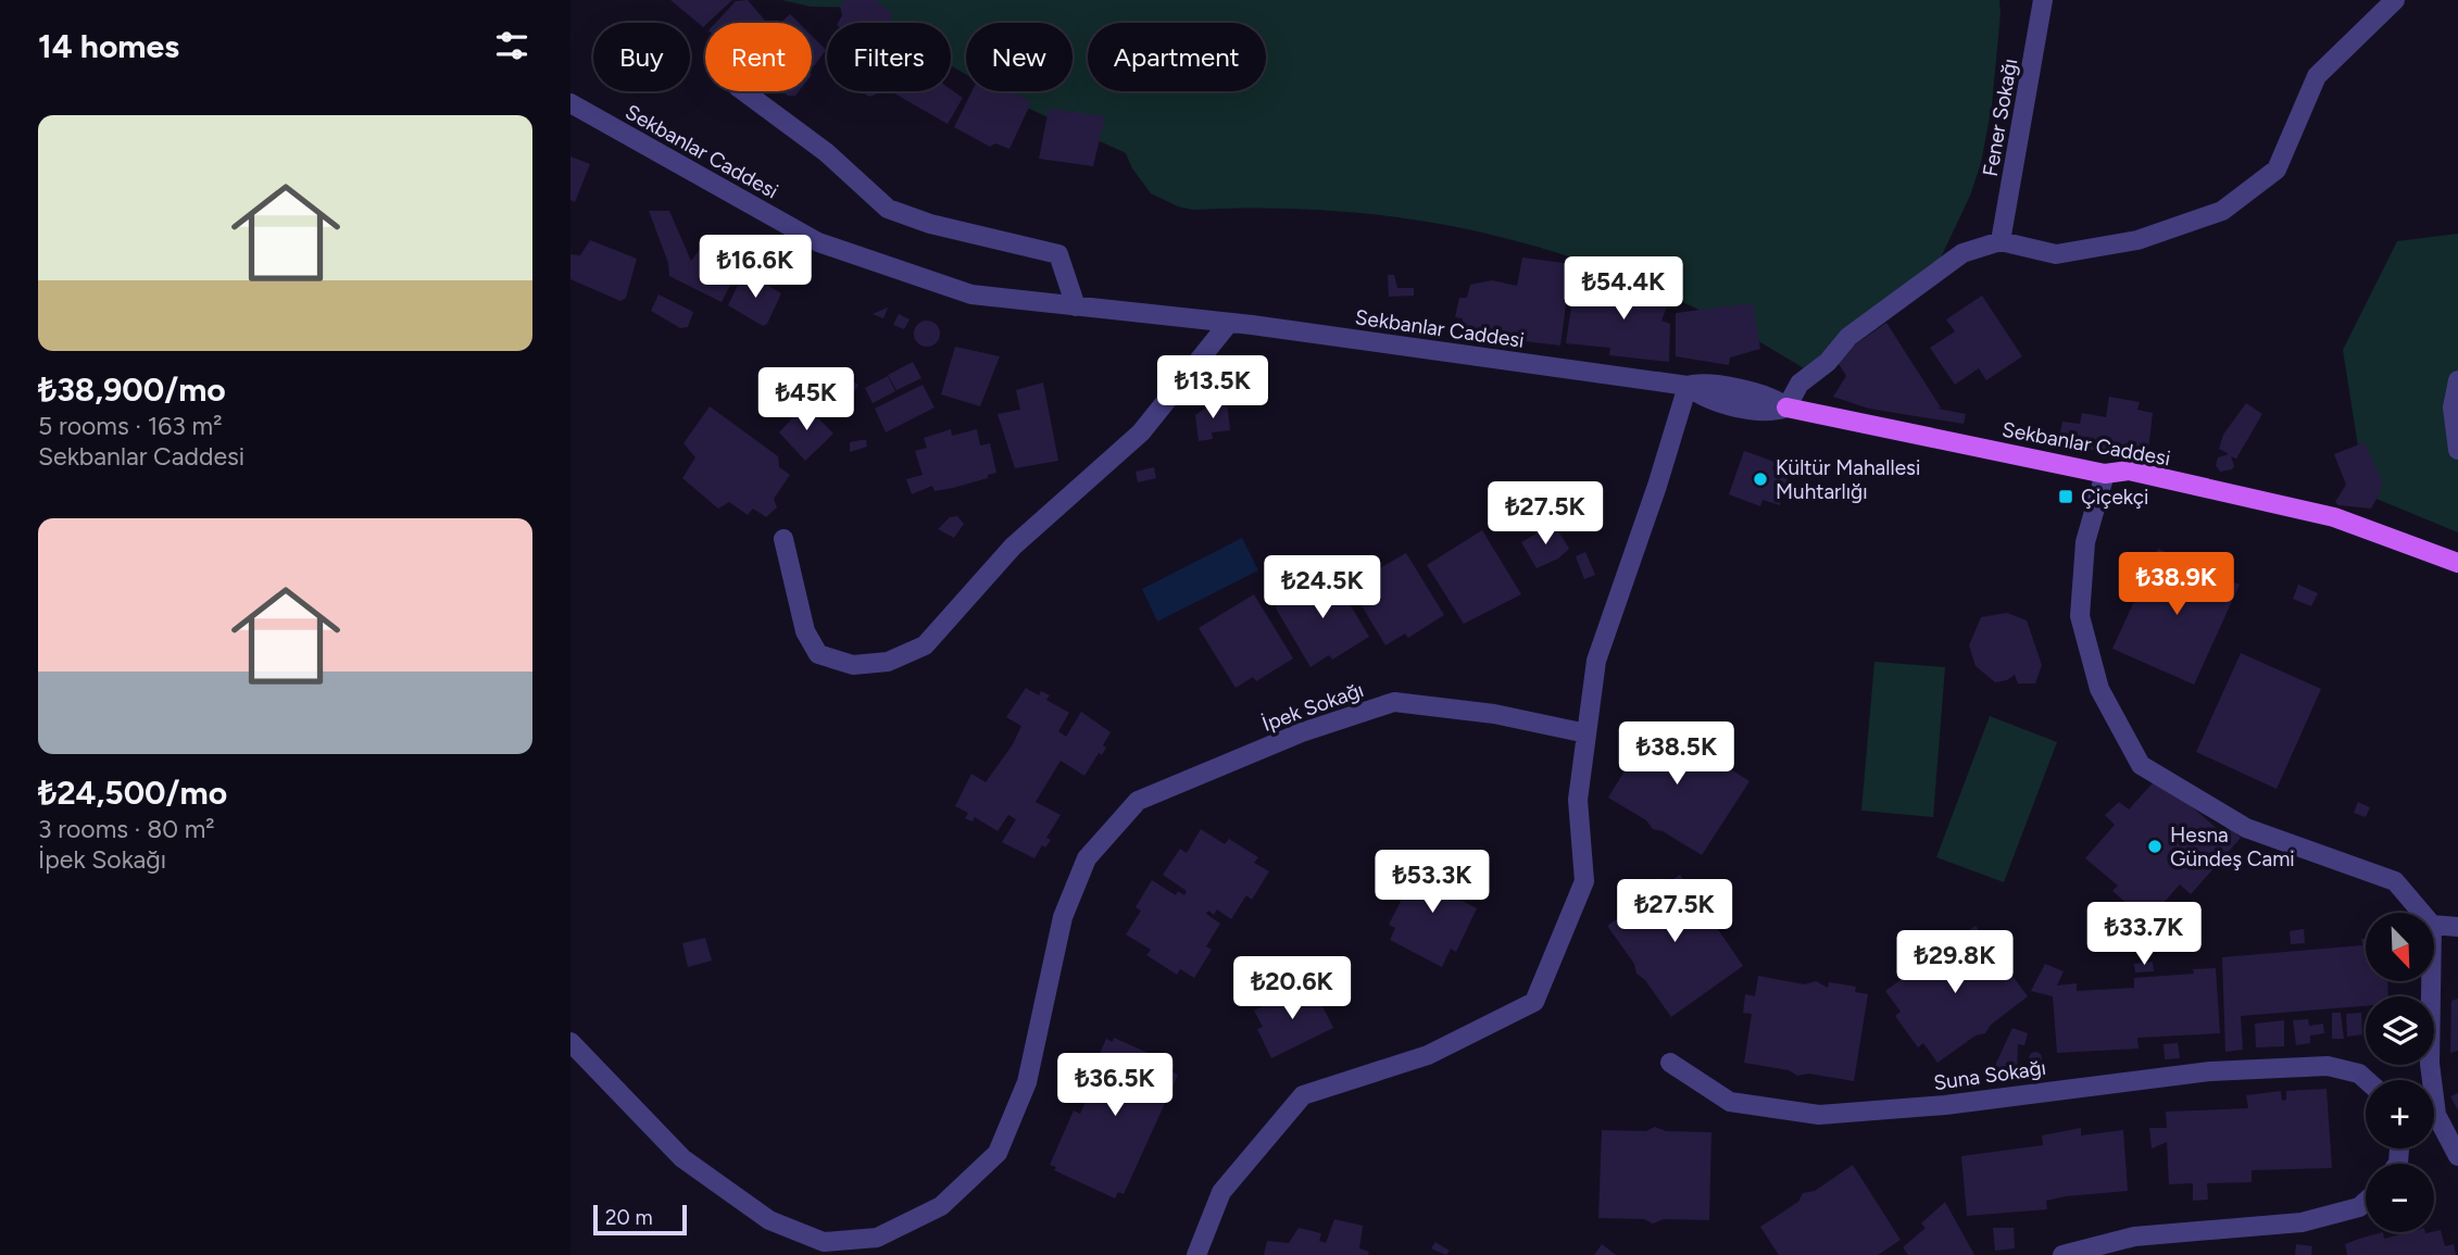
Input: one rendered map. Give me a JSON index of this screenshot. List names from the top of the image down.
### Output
{
  "streets": {
    "main road": ["Sekbanlar Caddesi"],
    "street": ["Fener Sokağı", "İpek Sokağı", "Suna Sokağı"]
  },
  "places": {
    "other": ["Kültür Mahallesi Muhtarlığı", "Hesna Gündeş Cami"],
    "transit": ["Çiçekçi"]
  },
  "scale_bar": "20 m",
  "north": "bottom right",
  "page": {
    "heading": "14 homes",
    "chip": [
      "Buy",
      "Rent",
      "Filters",
      "New",
      "Apartment"
    ],
    "list": [
      {
        "name": "₺38,900/mo",
        "note": "5 rooms · 163 m² · Sekbanlar Caddesi"
      },
      {
        "name": "₺24,500/mo",
        "note": "3 rooms · 80 m² · İpek Sokağı"
      }
    ],
    "price": [
      "₺16.6K",
      "₺54.4K",
      "₺13.5K",
      "₺45K",
      "₺27.5K",
      "₺38.9K",
      "₺24.5K",
      "₺38.5K",
      "₺53.3K",
      "₺27.5K",
      "₺33.7K",
      "₺29.8K",
      "₺20.6K",
      "₺36.5K"
    ],
    "map_buttons": ["+", "−"],
    "scale": "20 m"
  }
}
